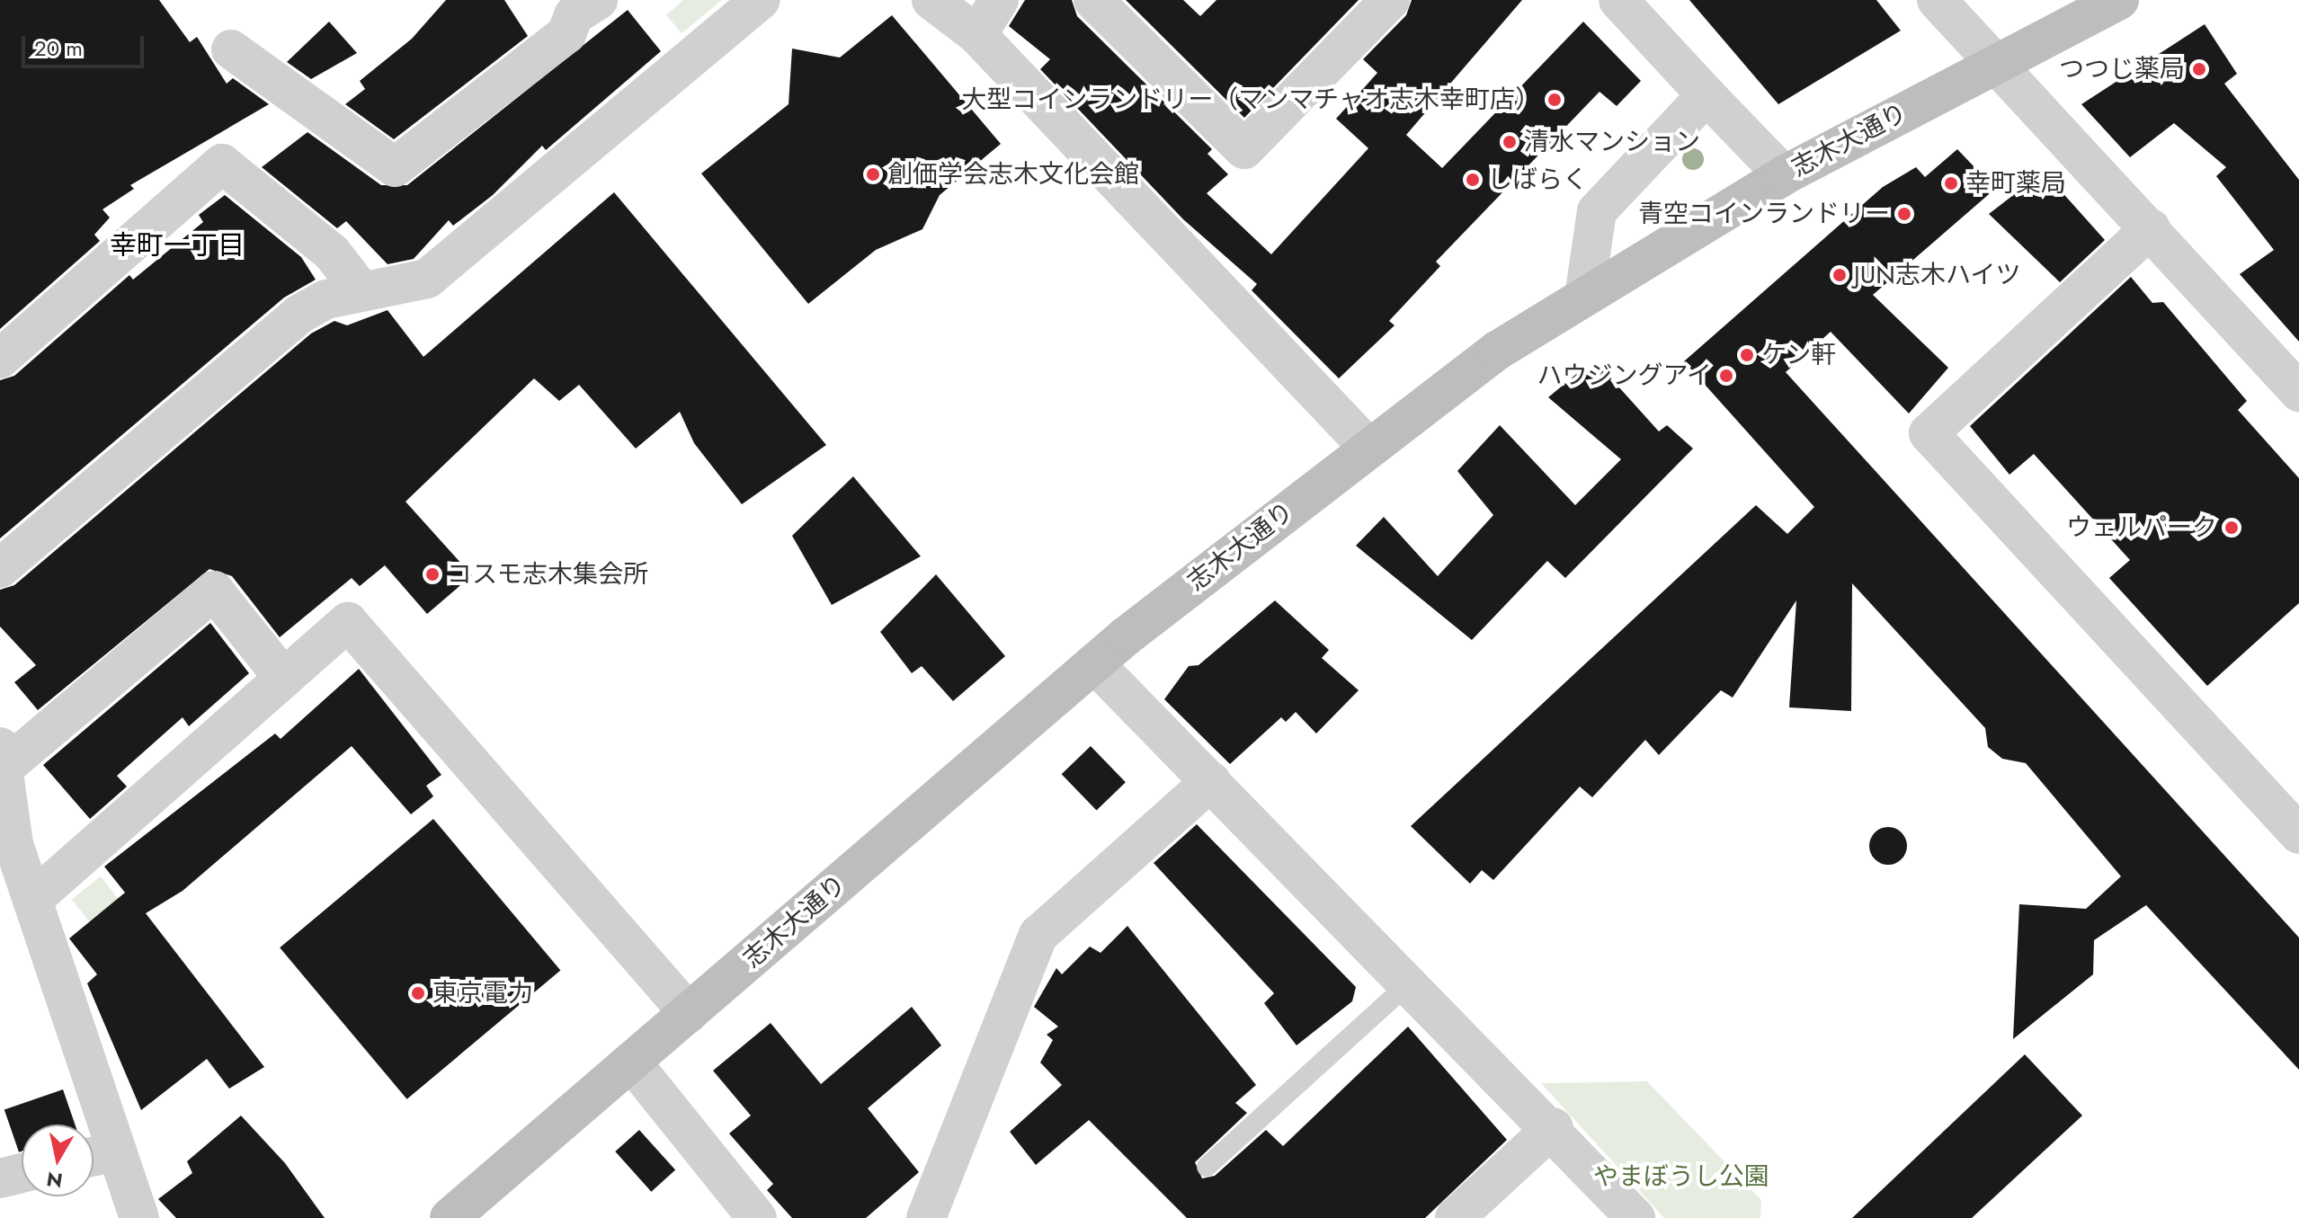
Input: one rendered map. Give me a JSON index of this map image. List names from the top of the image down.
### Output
{
  "streets": {
    "main road": ["志木大通り"]
  },
  "districts": ["幸町一丁目"],
  "parks": ["やまぼうし公園"],
  "places": [
    "つつじ薬局",
    "大型コインランドリー（マンマチャオ志木幸町店）",
    "清水マンション",
    "創価学会志木文化会館",
    "しばらく",
    "幸町薬局",
    "青空コインランドリー",
    "JUN志木ハイツ",
    "ケン軒",
    "ハウジングアイ",
    "ウェルパーク",
    "コスモ志木集会所",
    "東京電力"
  ],
  "scale_bar": "20 m",
  "north": "bottom"
}
